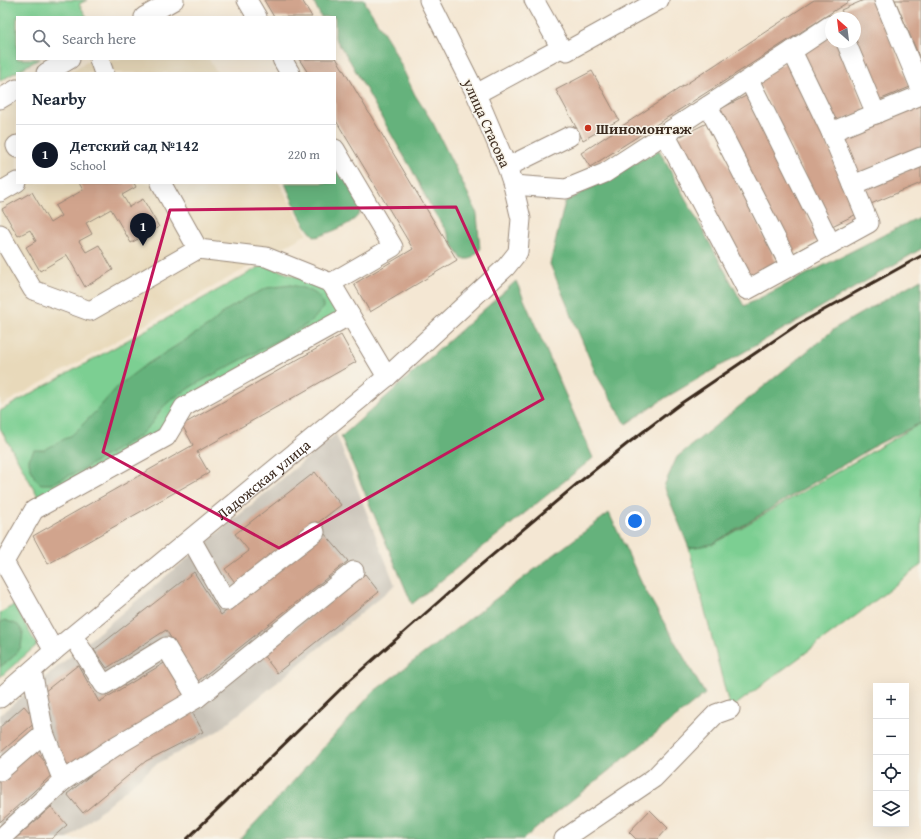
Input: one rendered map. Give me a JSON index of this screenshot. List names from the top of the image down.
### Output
{
  "streets": {
    "street": ["улица Стасова", "Ладожская улица"]
  },
  "crossings": [
    ["улица Стасова", "Ладожская улица"]
  ],
  "places": ["Шиномонтаж"],
  "north": "top left",
  "page": {
    "search": "Search here",
    "heading": "Nearby",
    "list": [
      {
        "mark": "1",
        "name": "Детский сад №142",
        "note": "School",
        "value": "220 m"
      }
    ],
    "pins": "1",
    "map_buttons": ["+", "−"]
  }
}
